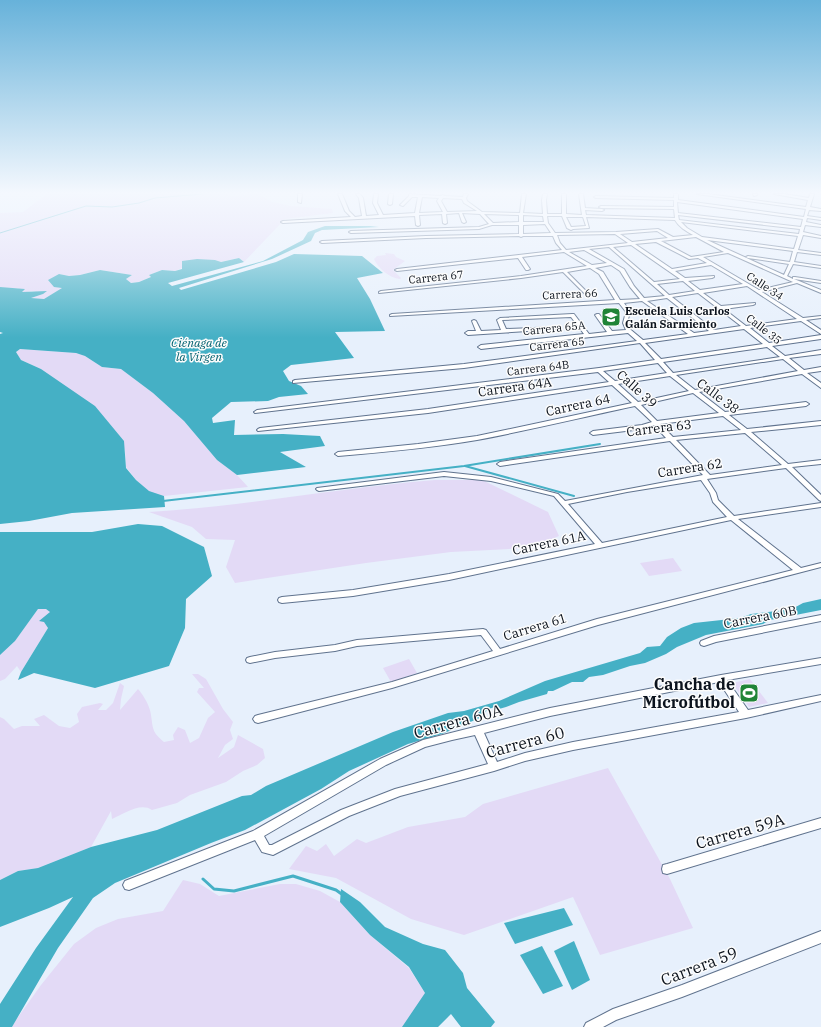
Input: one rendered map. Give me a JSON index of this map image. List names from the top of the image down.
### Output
{
  "streets": {
    "street": [
      "Carrera 67",
      "Calle 34",
      "Carrera 66",
      "Carrera 65A",
      "Calle 35",
      "Carrera 65",
      "Carrera 64B",
      "Carrera 64A",
      "Calle 39",
      "Calle 38",
      "Carrera 64",
      "Carrera 63",
      "Carrera 62",
      "Carrera 61A",
      "Carrera 60B",
      "Carrera 61",
      "Carrera 60A",
      "Carrera 60",
      "Carrera 59A",
      "Carrera 59"
    ]
  },
  "crossings": [
    ["Calle 34", "Carrera 66"],
    ["Calle 34", "Carrera 65"],
    ["Carrera 66", "Calle 35"],
    ["Carrera 65A", "Calle 38"],
    ["Calle 35", "Carrera 65"],
    ["Calle 35", "Carrera 64B"],
    ["Calle 35", "Carrera 64A"],
    ["Calle 35", "Carrera 64"],
    ["Carrera 65", "Calle 38"],
    ["Carrera 64B", "Calle 39"],
    ["Carrera 64B", "Calle 38"],
    ["Carrera 64A", "Calle 39"],
    ["Carrera 64A", "Calle 38"],
    ["Calle 39", "Carrera 64"],
    ["Calle 39", "Carrera 63"],
    ["Calle 39", "Carrera 62"],
    ["Calle 39", "Carrera 61A"],
    ["Calle 39", "Carrera 61"],
    ["Calle 38", "Carrera 64"],
    ["Calle 38", "Carrera 63"],
    ["Calle 38", "Carrera 62"],
    ["Carrera 60A", "Carrera 60"]
  ],
  "water": ["Ciénaga de la Virgen"],
  "places": {
    "school or university": ["Escuela Luis Carlos Galán Sarmiento"],
    "sports": ["Cancha de Microfútbol"]
  }
}
